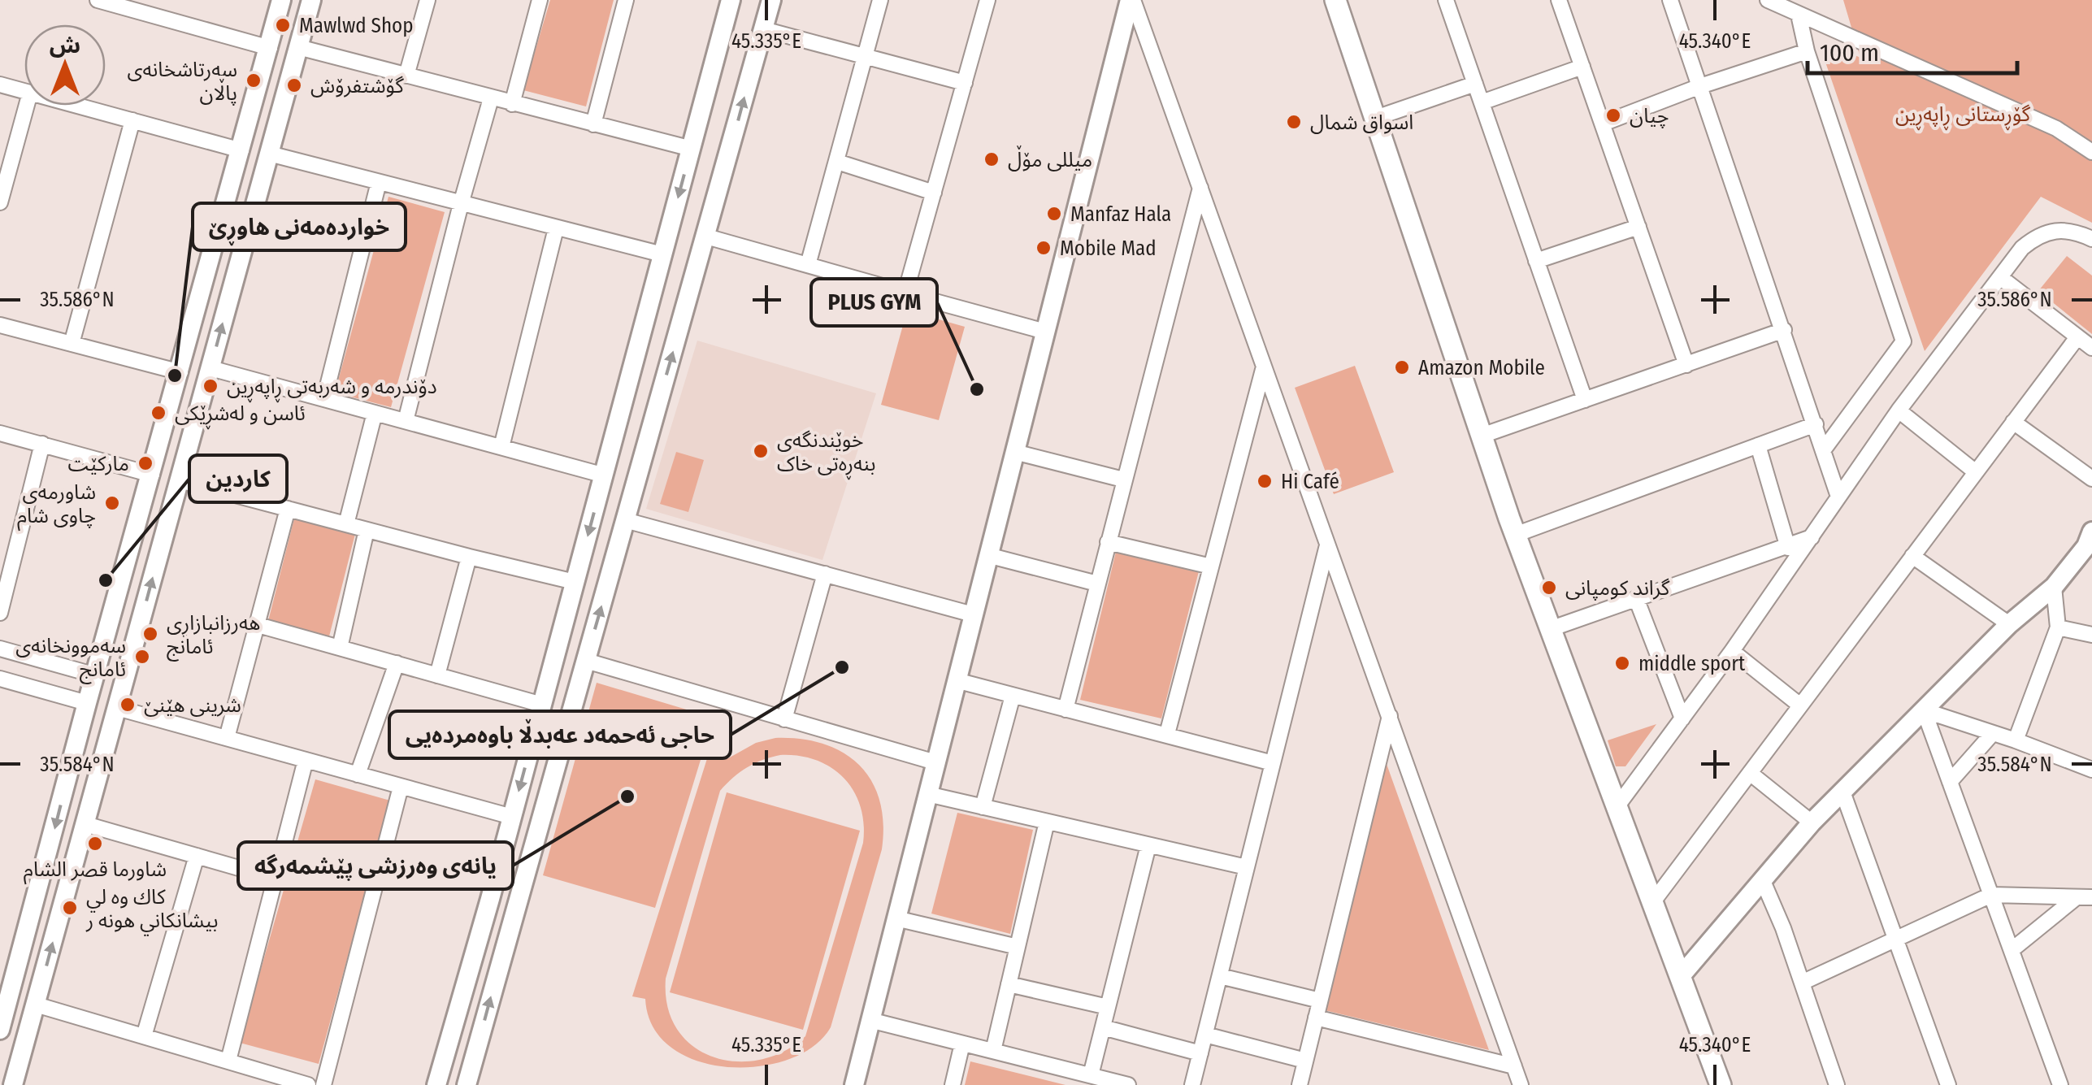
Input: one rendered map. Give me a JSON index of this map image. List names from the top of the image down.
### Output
{
  "parks": ["گۆڕستانی ڕاپەڕین"],
  "places": [
    "Mawlwd Shop",
    "سەرتاشخانەی پاڵان",
    "گۆشتفرۆش",
    "چيان",
    "اسواق شمال",
    "میللی مۆڵ",
    "Manfaz Hala",
    "Mobile Mad",
    "Amazon Mobile",
    "خواردەمەنی هاوڕێ",
    "دۆندرمە و شەربەتی ڕاپەڕین",
    "PLUS GYM",
    "ئاسن و لەشڕێکی",
    "خوێندنگەی بنەڕەتی خاک",
    "مارکێت",
    "Hi Café",
    "شاورمەی چاوی شام",
    "كاردين",
    "گراند كومپانى",
    "هەرزانبازاڕی ئامانج",
    "سەموونخانەی ئامانج",
    "middle sport",
    "حاجی ئەحمەد عەبدڵا باوەمردەیی",
    "شرینی هێنێ",
    "یانەی وەرزشی پێشمەرگە",
    "شاورما قصر الشام",
    "كاك وه لي بيشانكاني هونه ر"
  ],
  "scale_bar": "100 m",
  "north": "top",
  "coordinates": [
    "45.335°E",
    "45.340°E",
    "35.586°N",
    "35.584°N"
  ]
}
